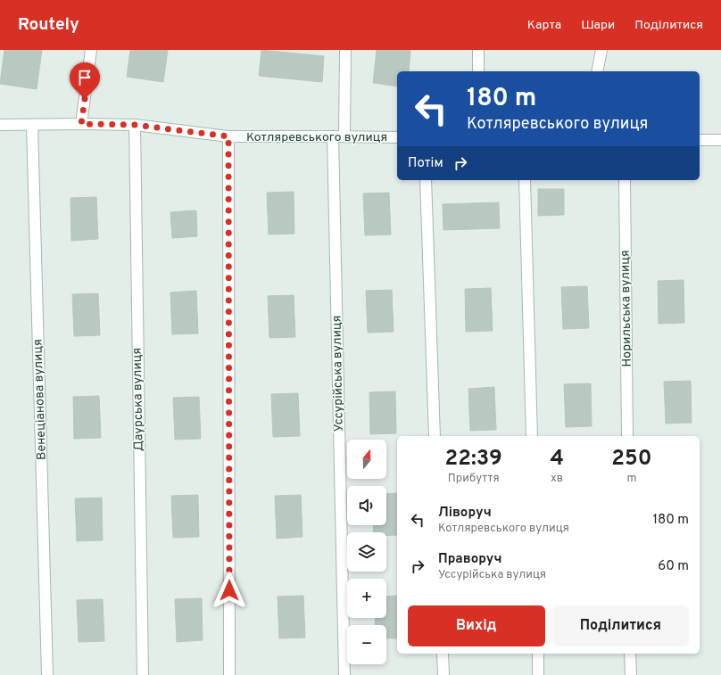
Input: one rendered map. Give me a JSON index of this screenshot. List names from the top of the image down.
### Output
{
  "streets": {
    "street": [
      "Котляревського вулиця",
      "Норильська вулиця",
      "Уссурійська вулиця",
      "Венеціанова вулиця",
      "Даурська вулиця"
    ]
  },
  "crossings": [
    ["Котляревського вулиця", "Уссурійська вулиця"],
    ["Котляревського вулиця", "Венеціанова вулиця"],
    ["Котляревського вулиця", "Даурська вулиця"]
  ],
  "north": "top",
  "page": {
    "header": "Routely",
    "nav": ["Карта", "Шари", "Поділитися"],
    "turn": ["180 m", "Котляревського вулиця"],
    "then": "Потім",
    "eta": [
      "22:39",
      "Прибуття",
      "4",
      "хв",
      "250",
      "m"
    ],
    "map_buttons": ["+", "−"],
    "list": [
      {
        "name": "Ліворуч",
        "note": "Котляревського вулиця",
        "value": "180 m"
      },
      {
        "name": "Праворуч",
        "note": "Уссурійська вулиця",
        "value": "60 m"
      }
    ],
    "buttons": ["Вихід", "Поділитися"]
  }
}
